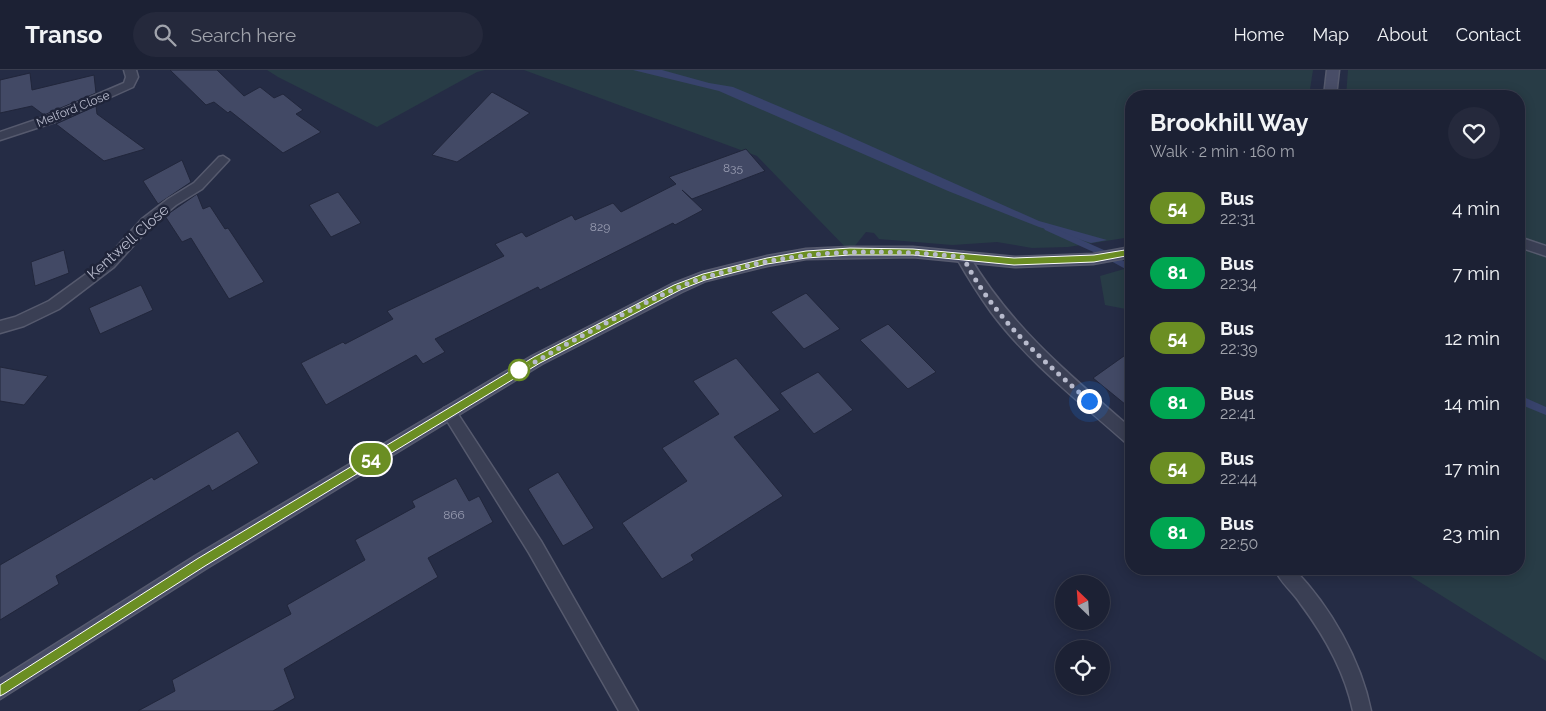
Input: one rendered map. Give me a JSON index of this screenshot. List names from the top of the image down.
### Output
{
  "streets": {
    "street": ["Melford Close", "Kentwell Close"]
  },
  "lines": ["bus line 54"],
  "house_numbers": ["835", "829", "866"],
  "north": "top left",
  "page": {
    "header": "Transo",
    "search": "Search here",
    "nav": [
      "Home",
      "Map",
      "About",
      "Contact"
    ],
    "on_map": "54",
    "heading": ["Brookhill Way", "Walk · 2 min · 160 m"],
    "list": [
      {
        "mark": "54",
        "name": "Bus",
        "note": "22:31",
        "value": "4 min"
      },
      {
        "mark": "81",
        "name": "Bus",
        "note": "22:34",
        "value": "7 min"
      },
      {
        "mark": "54",
        "name": "Bus",
        "note": "22:39",
        "value": "12 min"
      },
      {
        "mark": "81",
        "name": "Bus",
        "note": "22:41",
        "value": "14 min"
      },
      {
        "mark": "54",
        "name": "Bus",
        "note": "22:44",
        "value": "17 min"
      },
      {
        "mark": "81",
        "name": "Bus",
        "note": "22:50",
        "value": "23 min"
      }
    ]
  }
}
